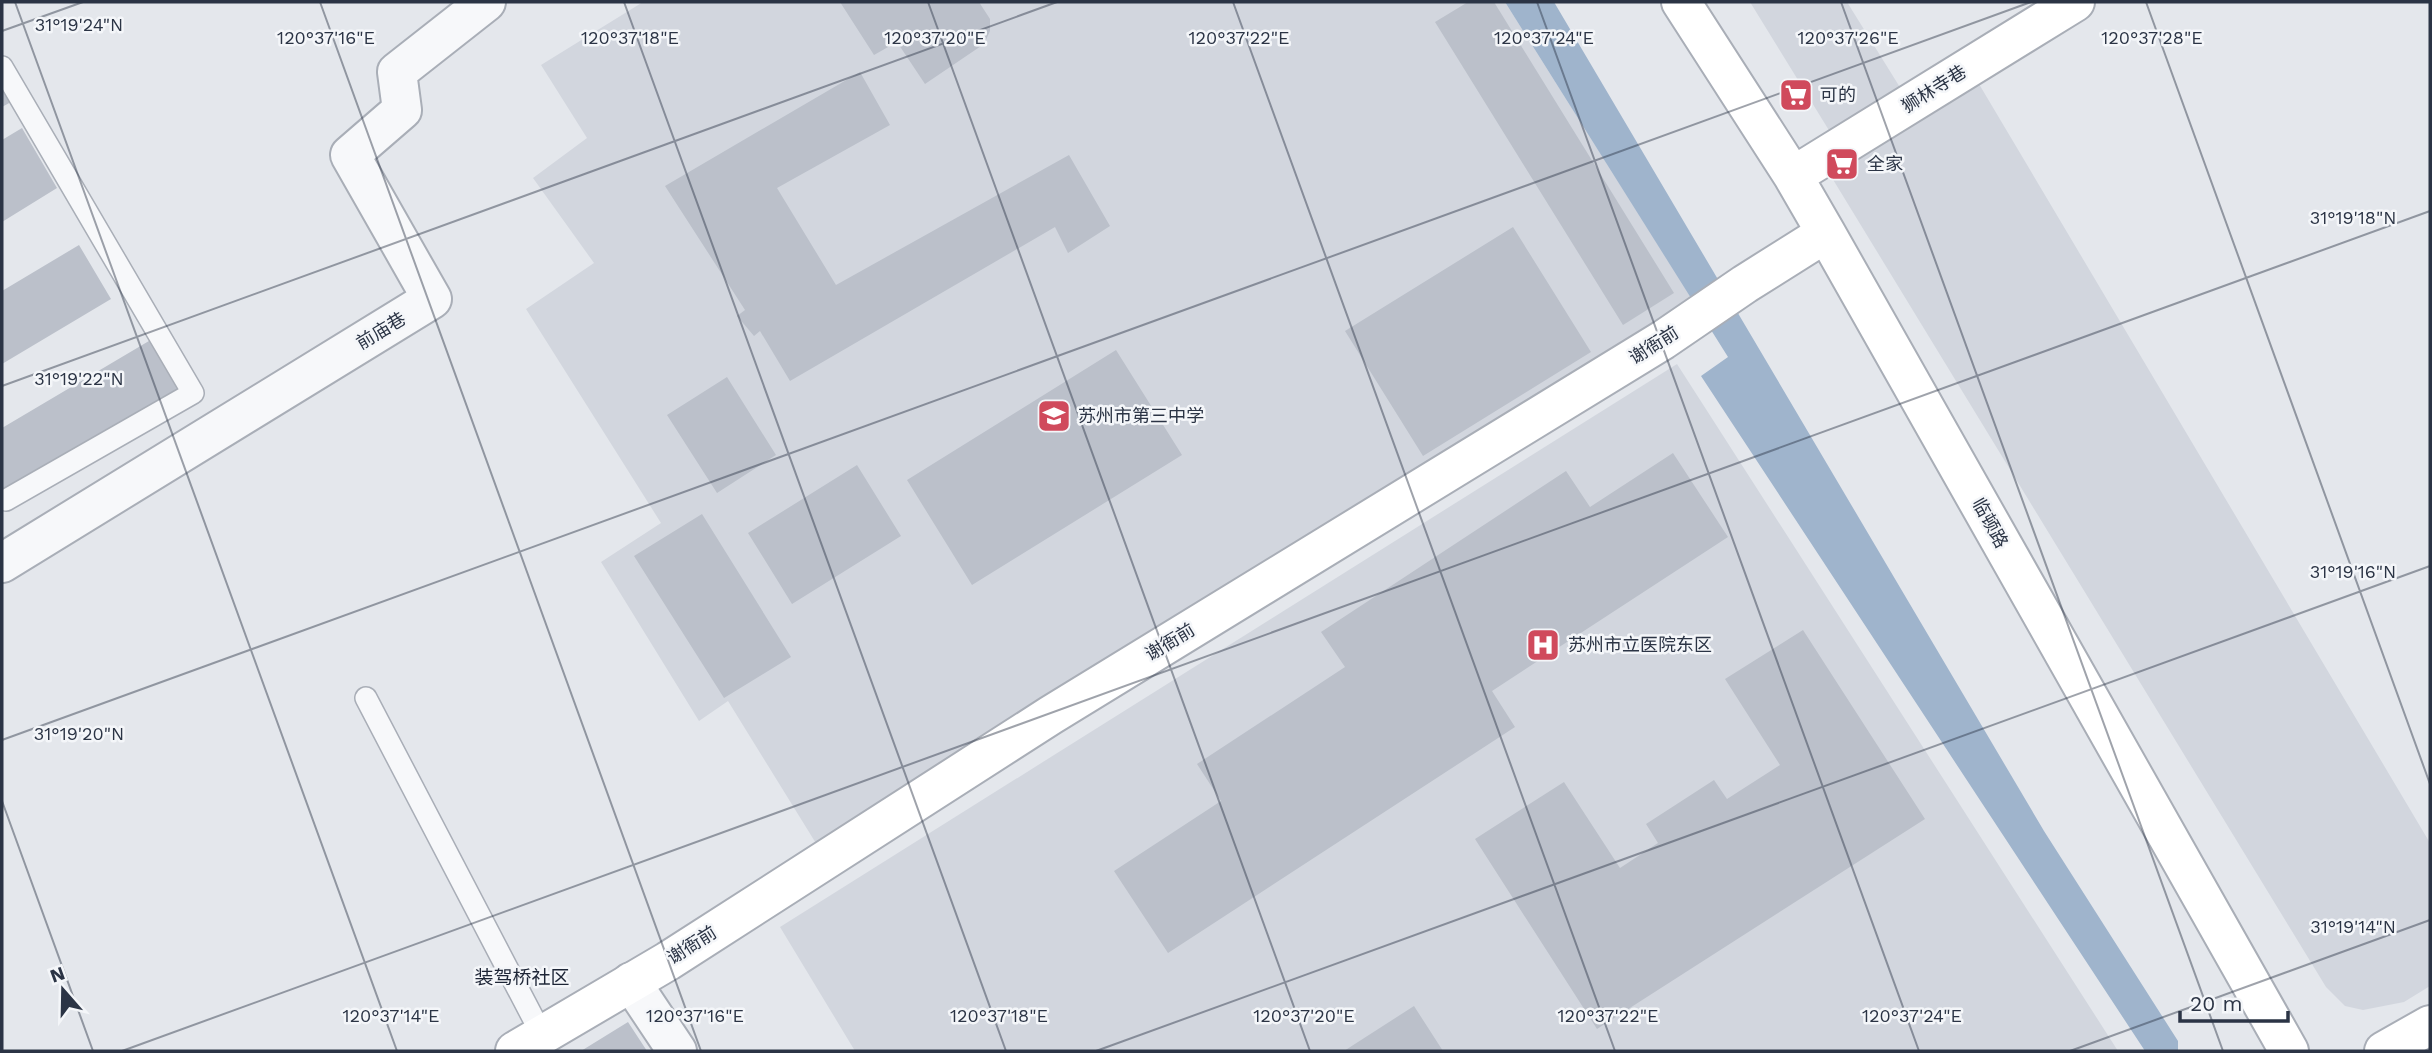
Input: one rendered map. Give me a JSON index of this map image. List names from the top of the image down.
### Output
{
  "streets": {
    "street": [
      "狮林寺巷",
      "前庙巷",
      "谢衙前",
      "临顿路"
    ]
  },
  "crossings": [
    ["狮林寺巷", "临顿路"],
    ["谢衙前", "临顿路"]
  ],
  "districts": ["装驾桥社区"],
  "places": {
    "supermarket": ["可的", "全家"],
    "school or university": ["苏州市第三中学"],
    "hospital": ["苏州市立医院东区"]
  },
  "scale_bar": "20 m",
  "north": "top",
  "coordinates": [
    "31°19'24\"N",
    "120°37'16\"E",
    "120°37'18\"E",
    "120°37'20\"E",
    "120°37'22\"E",
    "120°37'24\"E",
    "120°37'26\"E",
    "120°37'28\"E",
    "31°19'18\"N",
    "31°19'22\"N",
    "31°19'16\"N",
    "31°19'20\"N",
    "31°19'14\"N",
    "120°37'14\"E"
  ]
}
